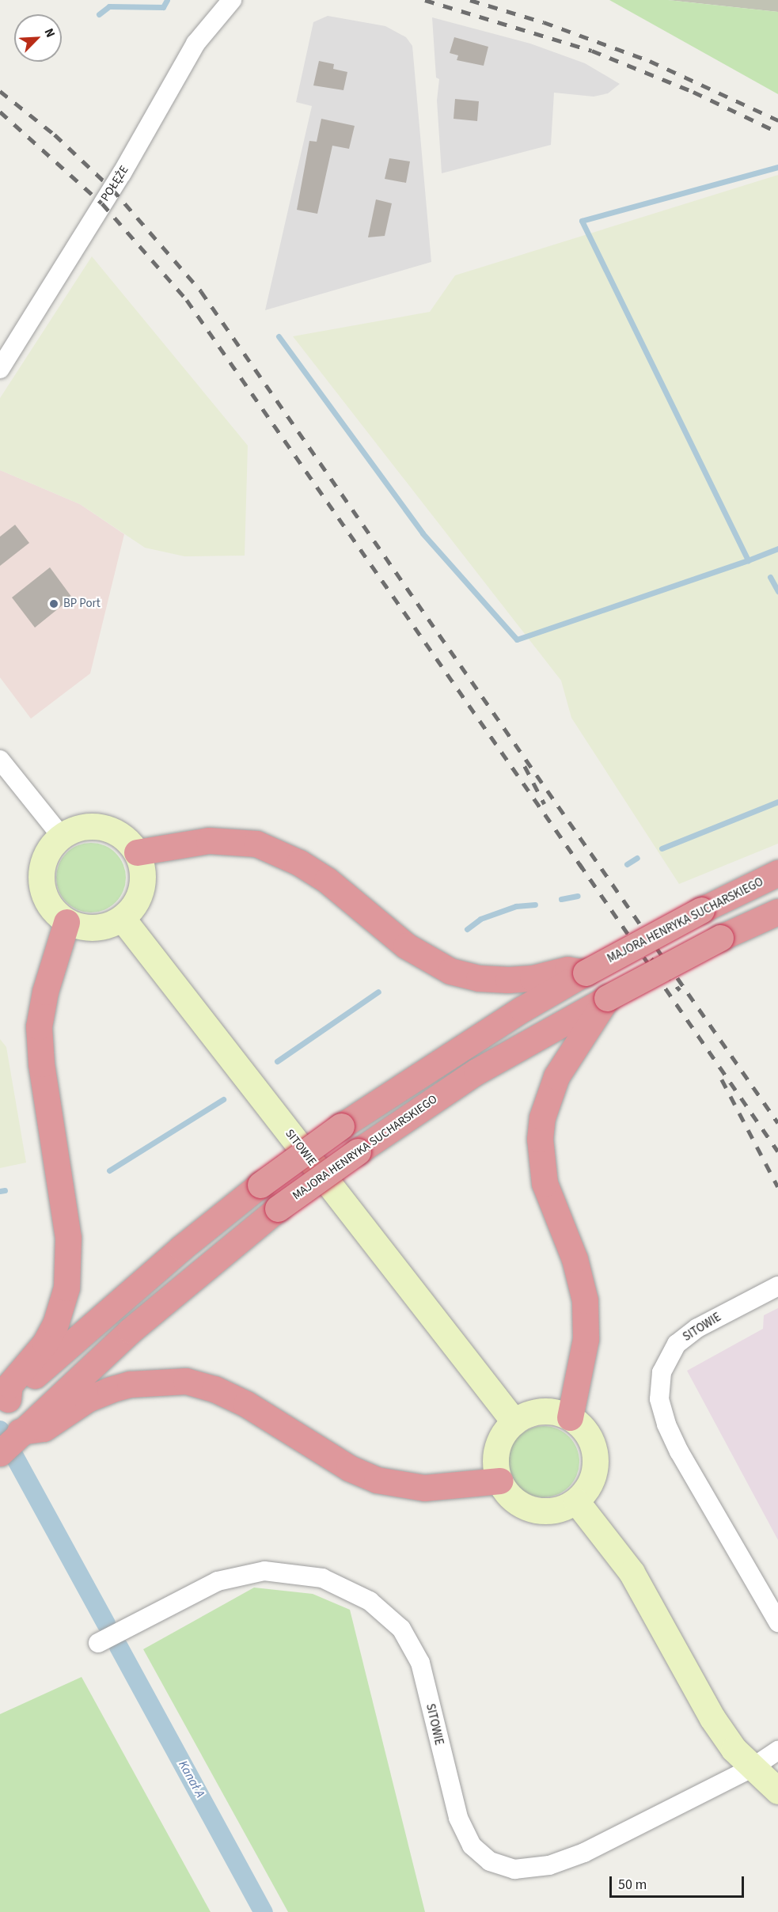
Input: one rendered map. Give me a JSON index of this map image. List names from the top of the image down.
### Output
{
  "streets": {
    "highway": ["MAJORA HENRYKA SUCHARSKIEGO"],
    "street": ["POŁĘŻE", "SITOWIE"]
  },
  "water": ["Kanał A"],
  "places": ["BP Port"],
  "scale_bar": "50 m",
  "north": "top right"
}
